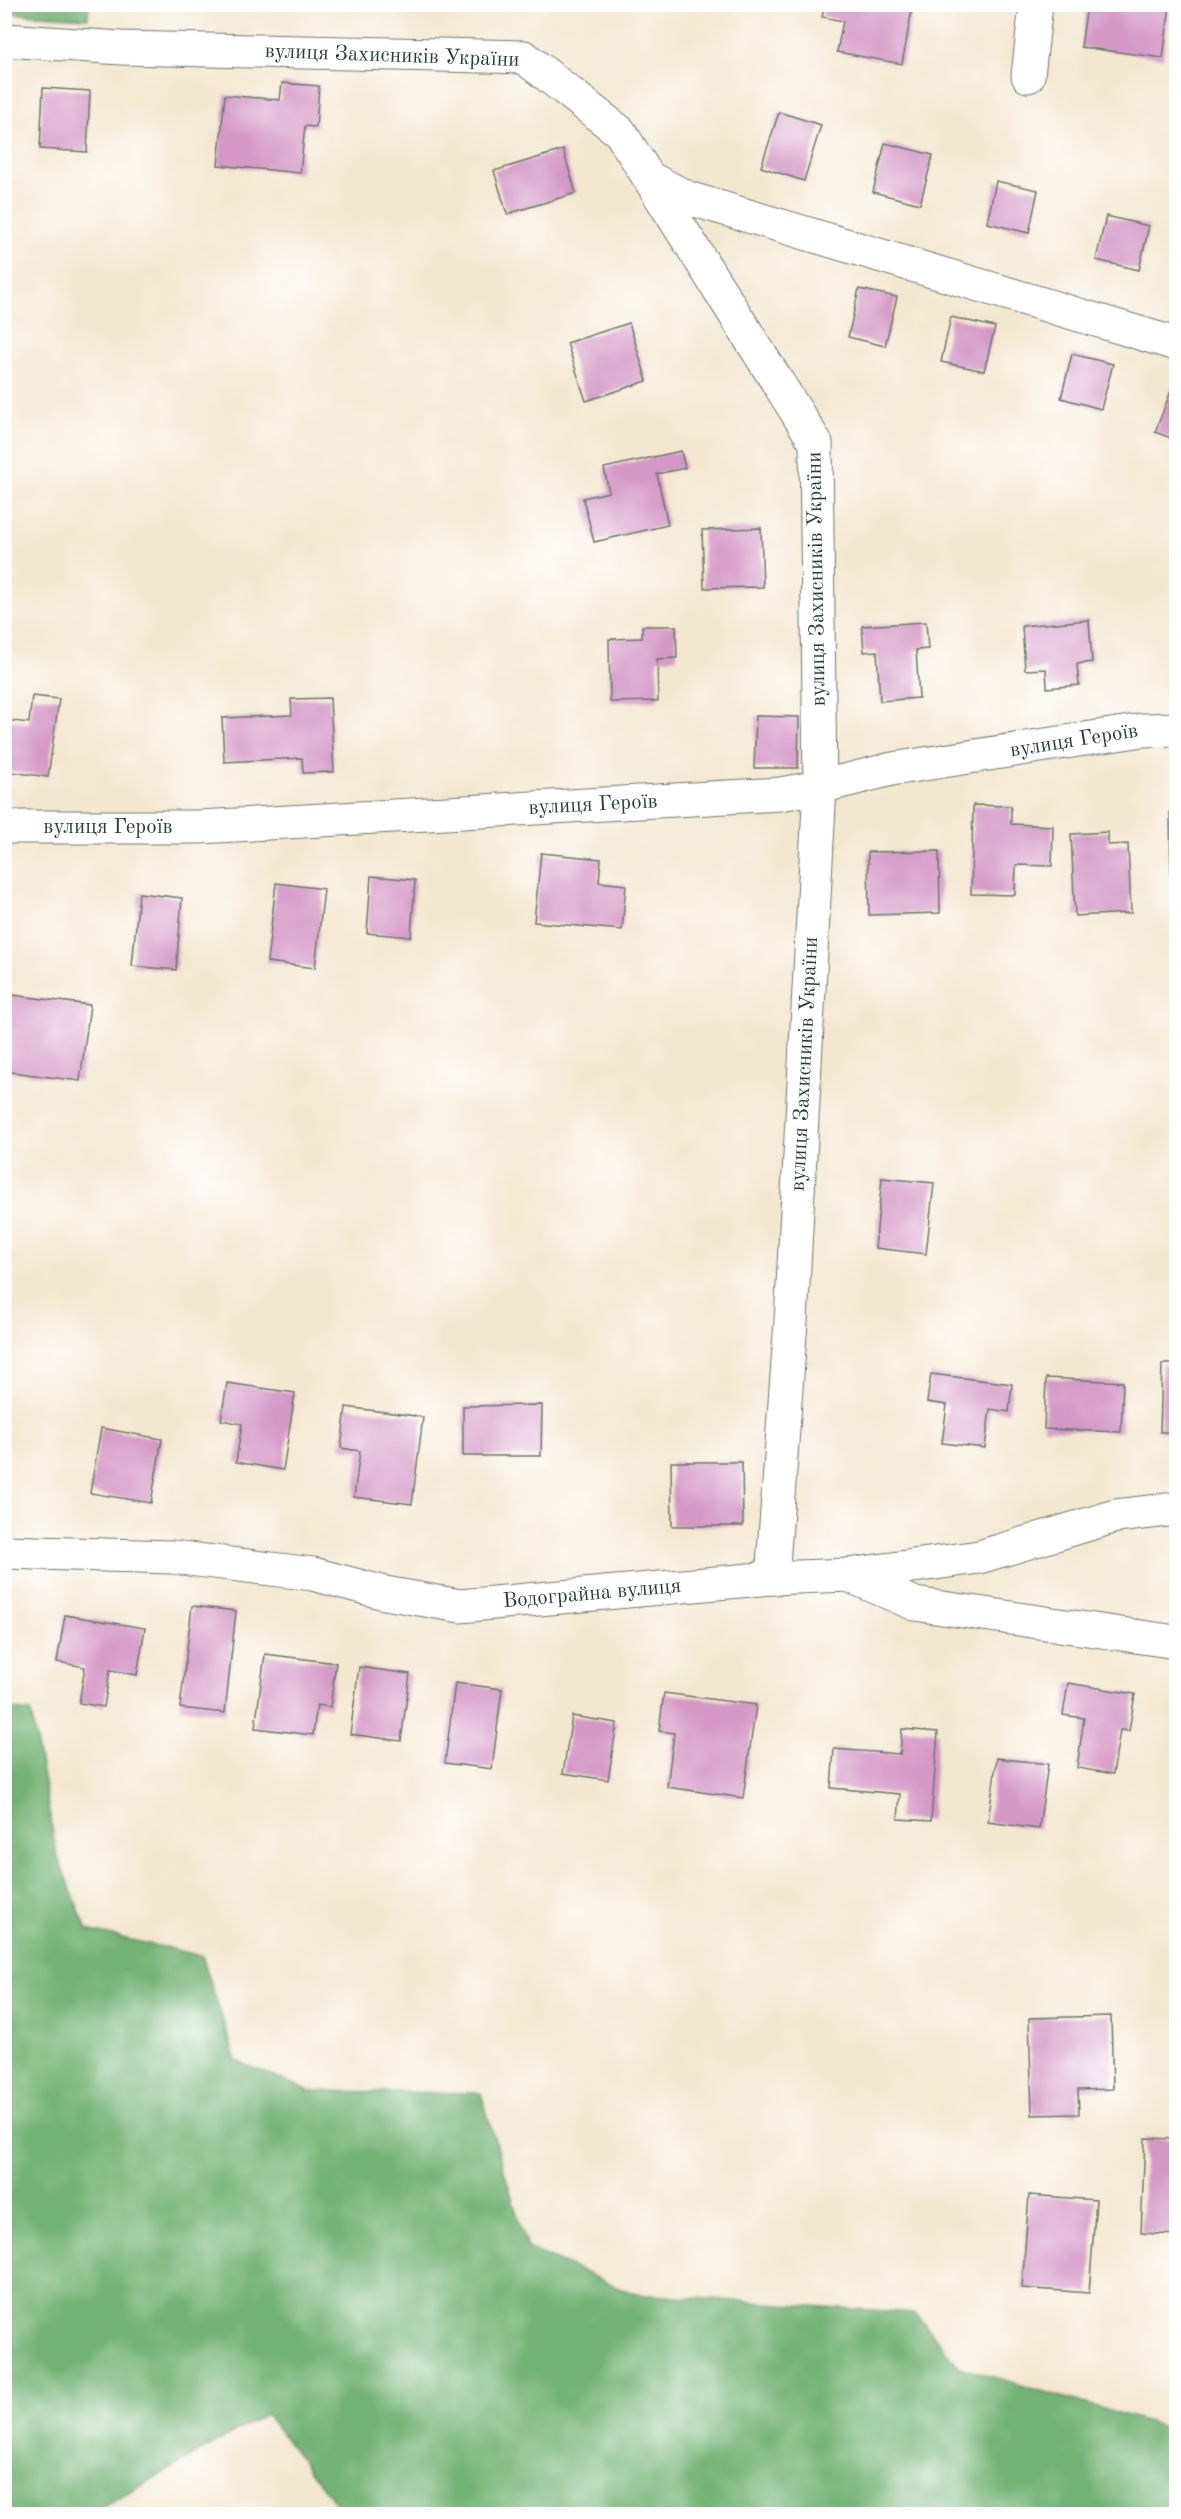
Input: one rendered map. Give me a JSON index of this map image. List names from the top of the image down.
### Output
{
  "streets": {
    "street": ["вулиця Захисників України", "вулиця Героїв", "Водограйна вулиця"]
  },
  "crossings": [
    ["вулиця Захисників України", "вулиця Героїв"],
    ["вулиця Захисників України", "Водограйна вулиця"]
  ]
}
